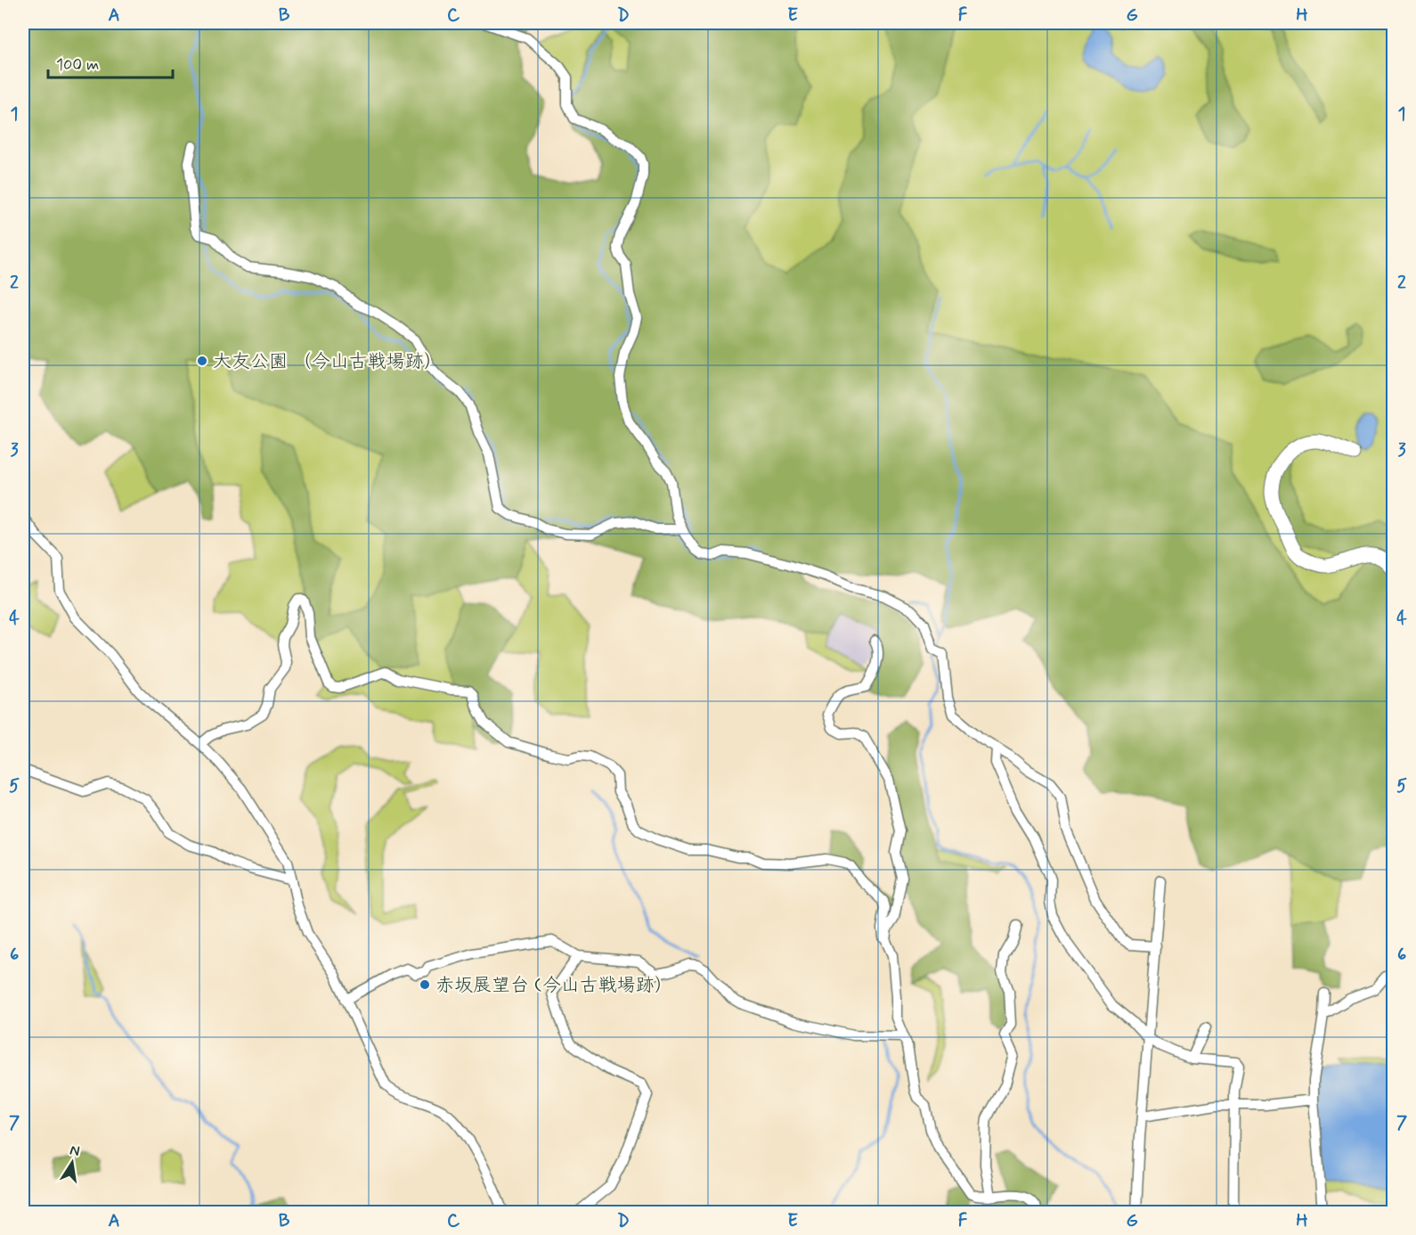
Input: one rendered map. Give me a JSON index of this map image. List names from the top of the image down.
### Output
{
  "places": ["大友公園 （今山古戦場跡）", "赤坂展望台 (今山古戦場跡）"],
  "scale_bar": "100 m",
  "north": "top",
  "grid": {
    "columns": [
      "A",
      "B",
      "C",
      "D",
      "E",
      "F",
      "G",
      "H"
    ],
    "rows": [
      "1",
      "2",
      "3",
      "4",
      "5",
      "6",
      "7"
    ]
  }
}
